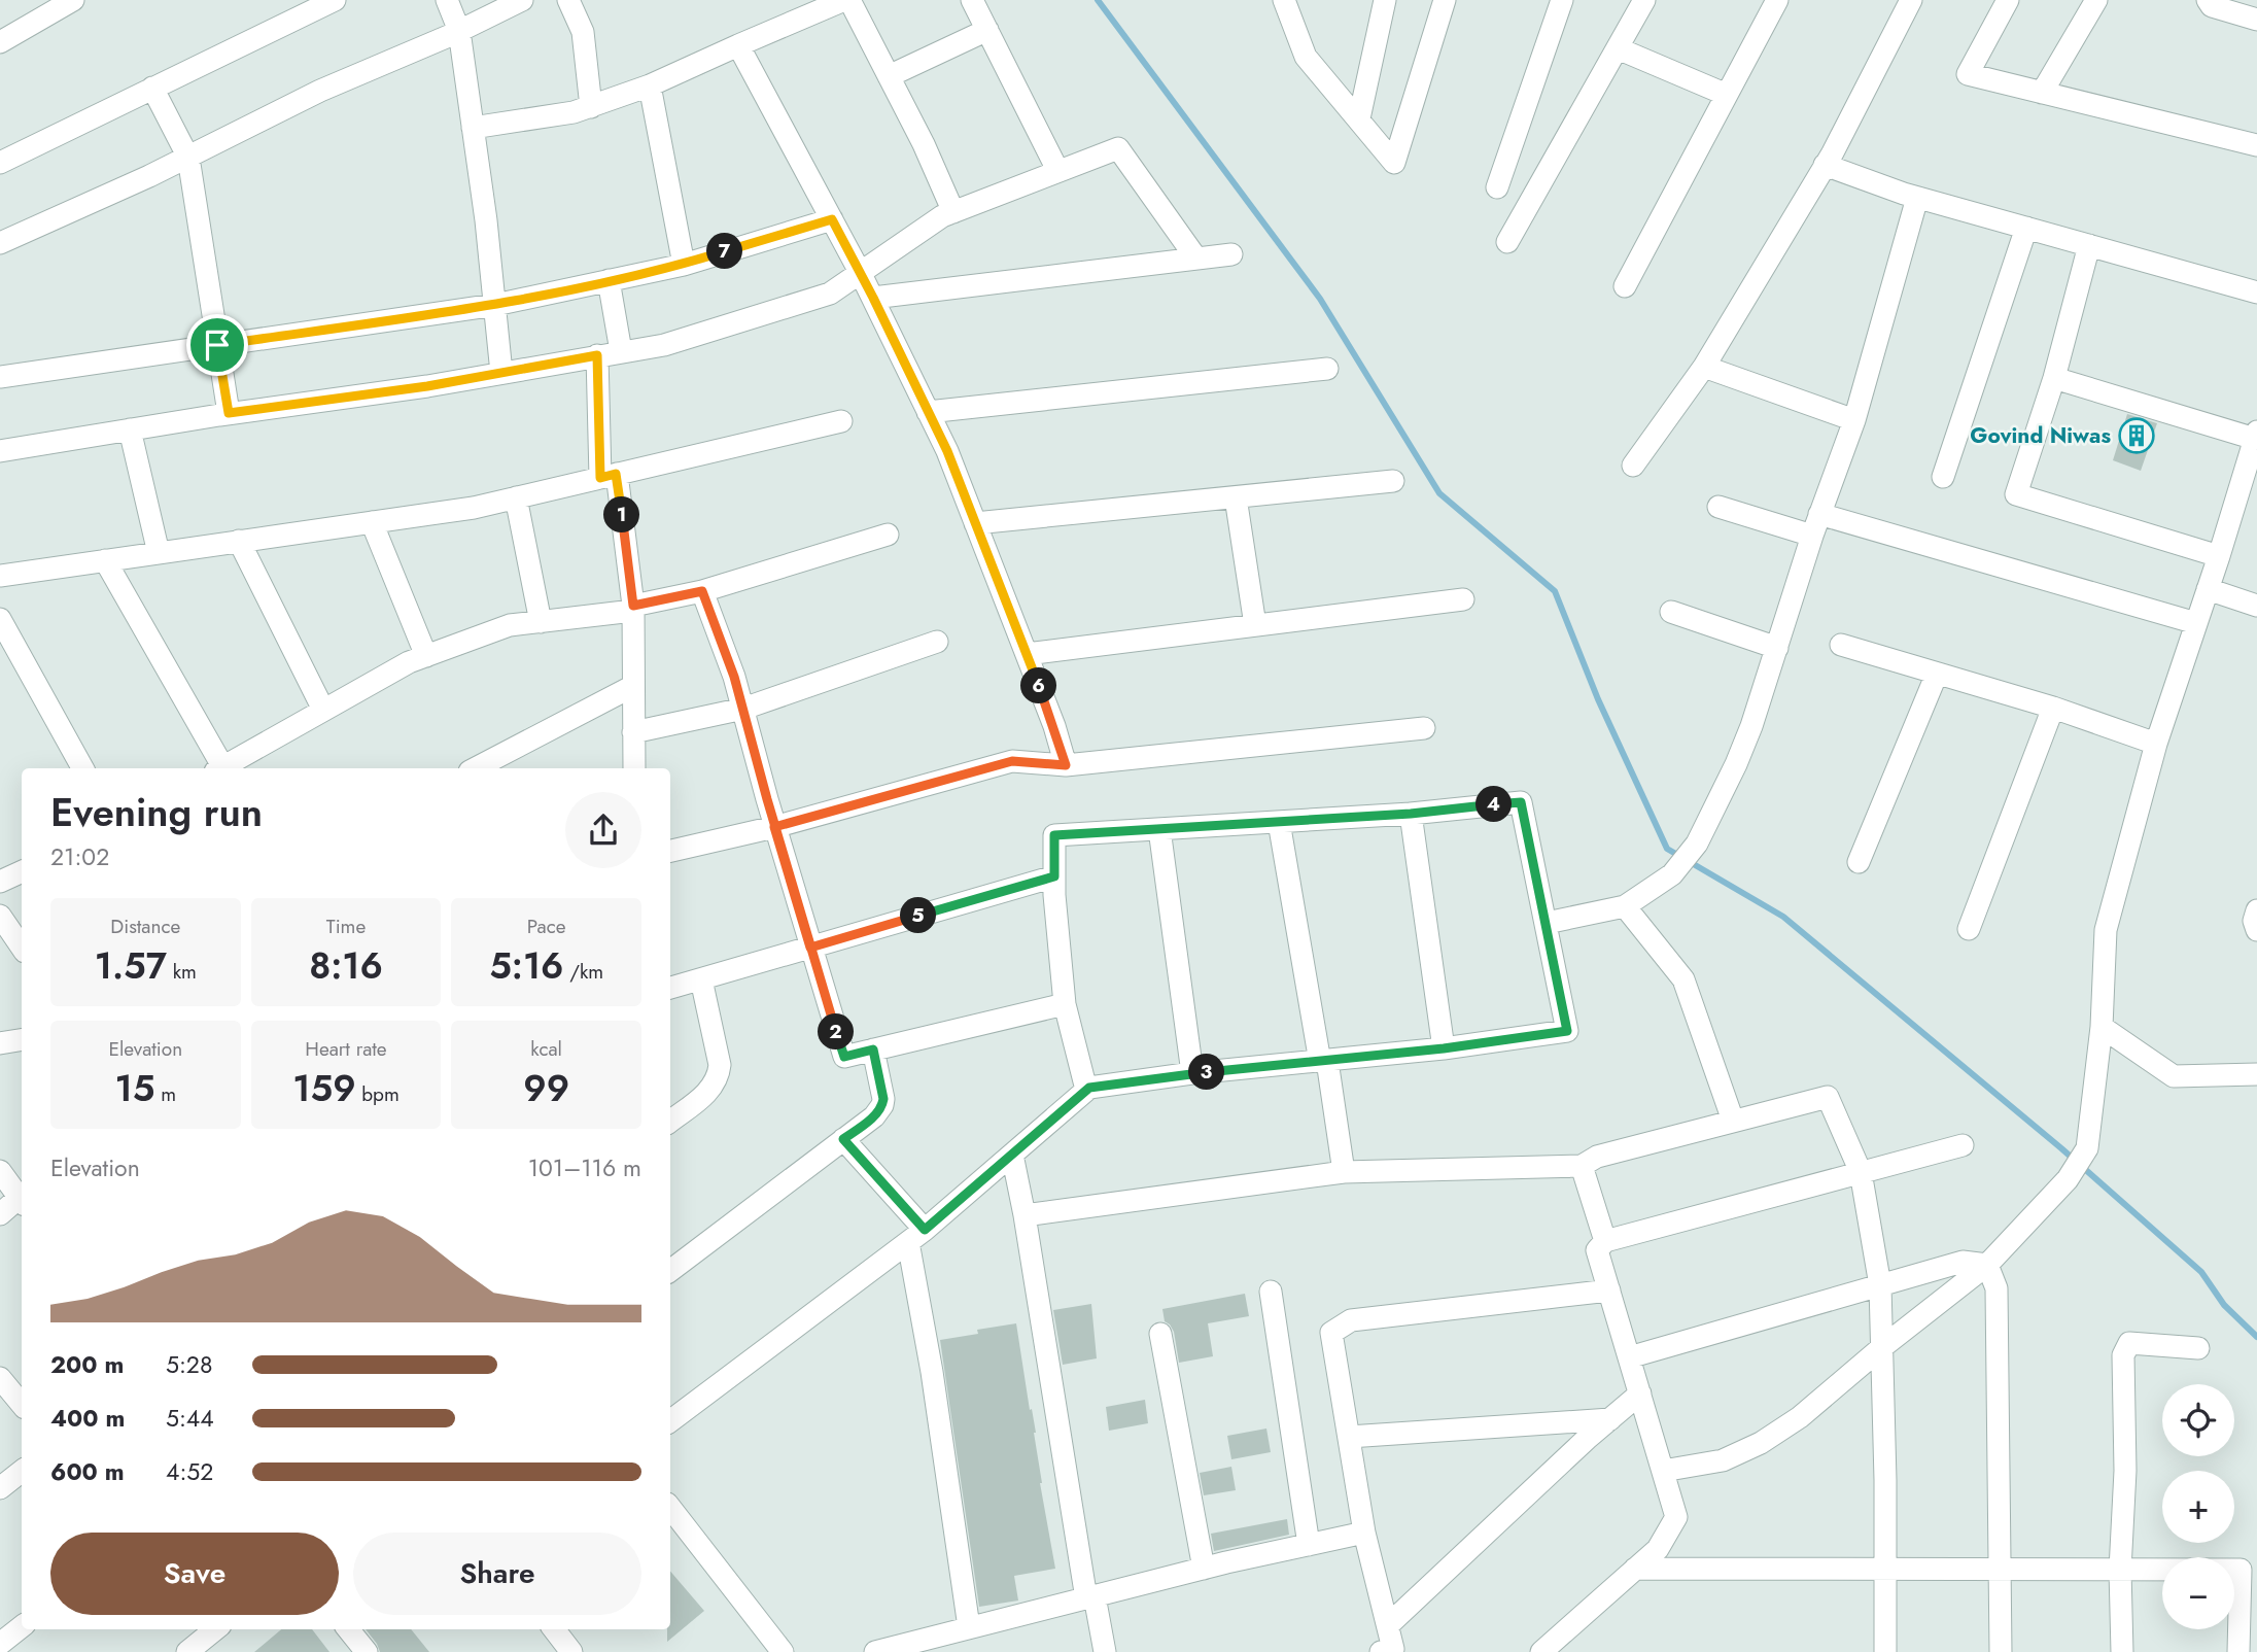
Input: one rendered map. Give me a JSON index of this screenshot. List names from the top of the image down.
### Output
{
  "places": {
    "building": ["Govind Niwas"]
  },
  "page": {
    "pins": [
      "7",
      "1",
      "6",
      "4",
      "5",
      "2",
      "3"
    ],
    "heading": ["Evening run", "21:02"],
    "stats": [
      ["Distance", "1.57 km"],
      ["Time", "8:16"],
      ["Pace", "5:16 /km"],
      ["Elevation", "15 m"],
      ["Heart rate", "159 bpm"],
      ["kcal", "99"]
    ],
    "chart": ["Elevation", "101–116 m"],
    "list": [
      {
        "name": "200 m",
        "note": "5:28"
      },
      {
        "name": "400 m",
        "note": "5:44"
      },
      {
        "name": "600 m",
        "note": "4:52"
      }
    ],
    "map_buttons": ["+", "−"],
    "buttons": ["Save", "Share"]
  }
}
